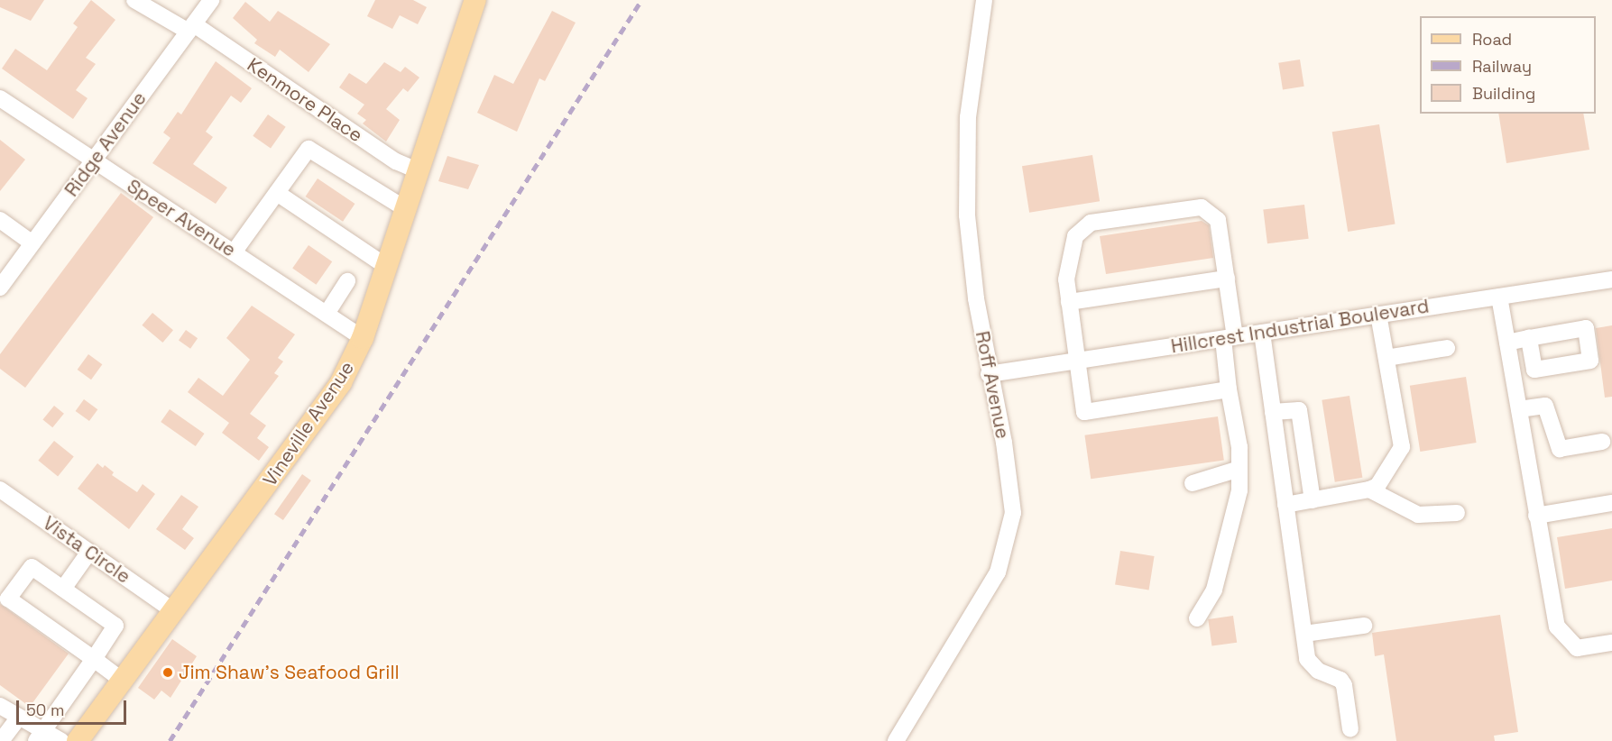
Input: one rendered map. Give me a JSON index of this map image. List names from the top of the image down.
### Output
{
  "streets": {
    "main road": ["Vineville Avenue"],
    "street": [
      "Kenmore Place",
      "Ridge Avenue",
      "Speer Avenue",
      "Hillcrest Industrial Boulevard",
      "Roff Avenue",
      "Vista Circle"
    ]
  },
  "crossings": [
    ["Kenmore Place", "Ridge Avenue"],
    ["Kenmore Place", "Vineville Avenue"],
    ["Ridge Avenue", "Speer Avenue"],
    ["Speer Avenue", "Vineville Avenue"],
    ["Hillcrest Industrial Boulevard", "Roff Avenue"],
    ["Vineville Avenue", "Vista Circle"]
  ],
  "places": ["Jim Shaw's Seafood Grill"],
  "legend": ["Road", "Railway", "Building"],
  "scale_bar": "50 m"
}
